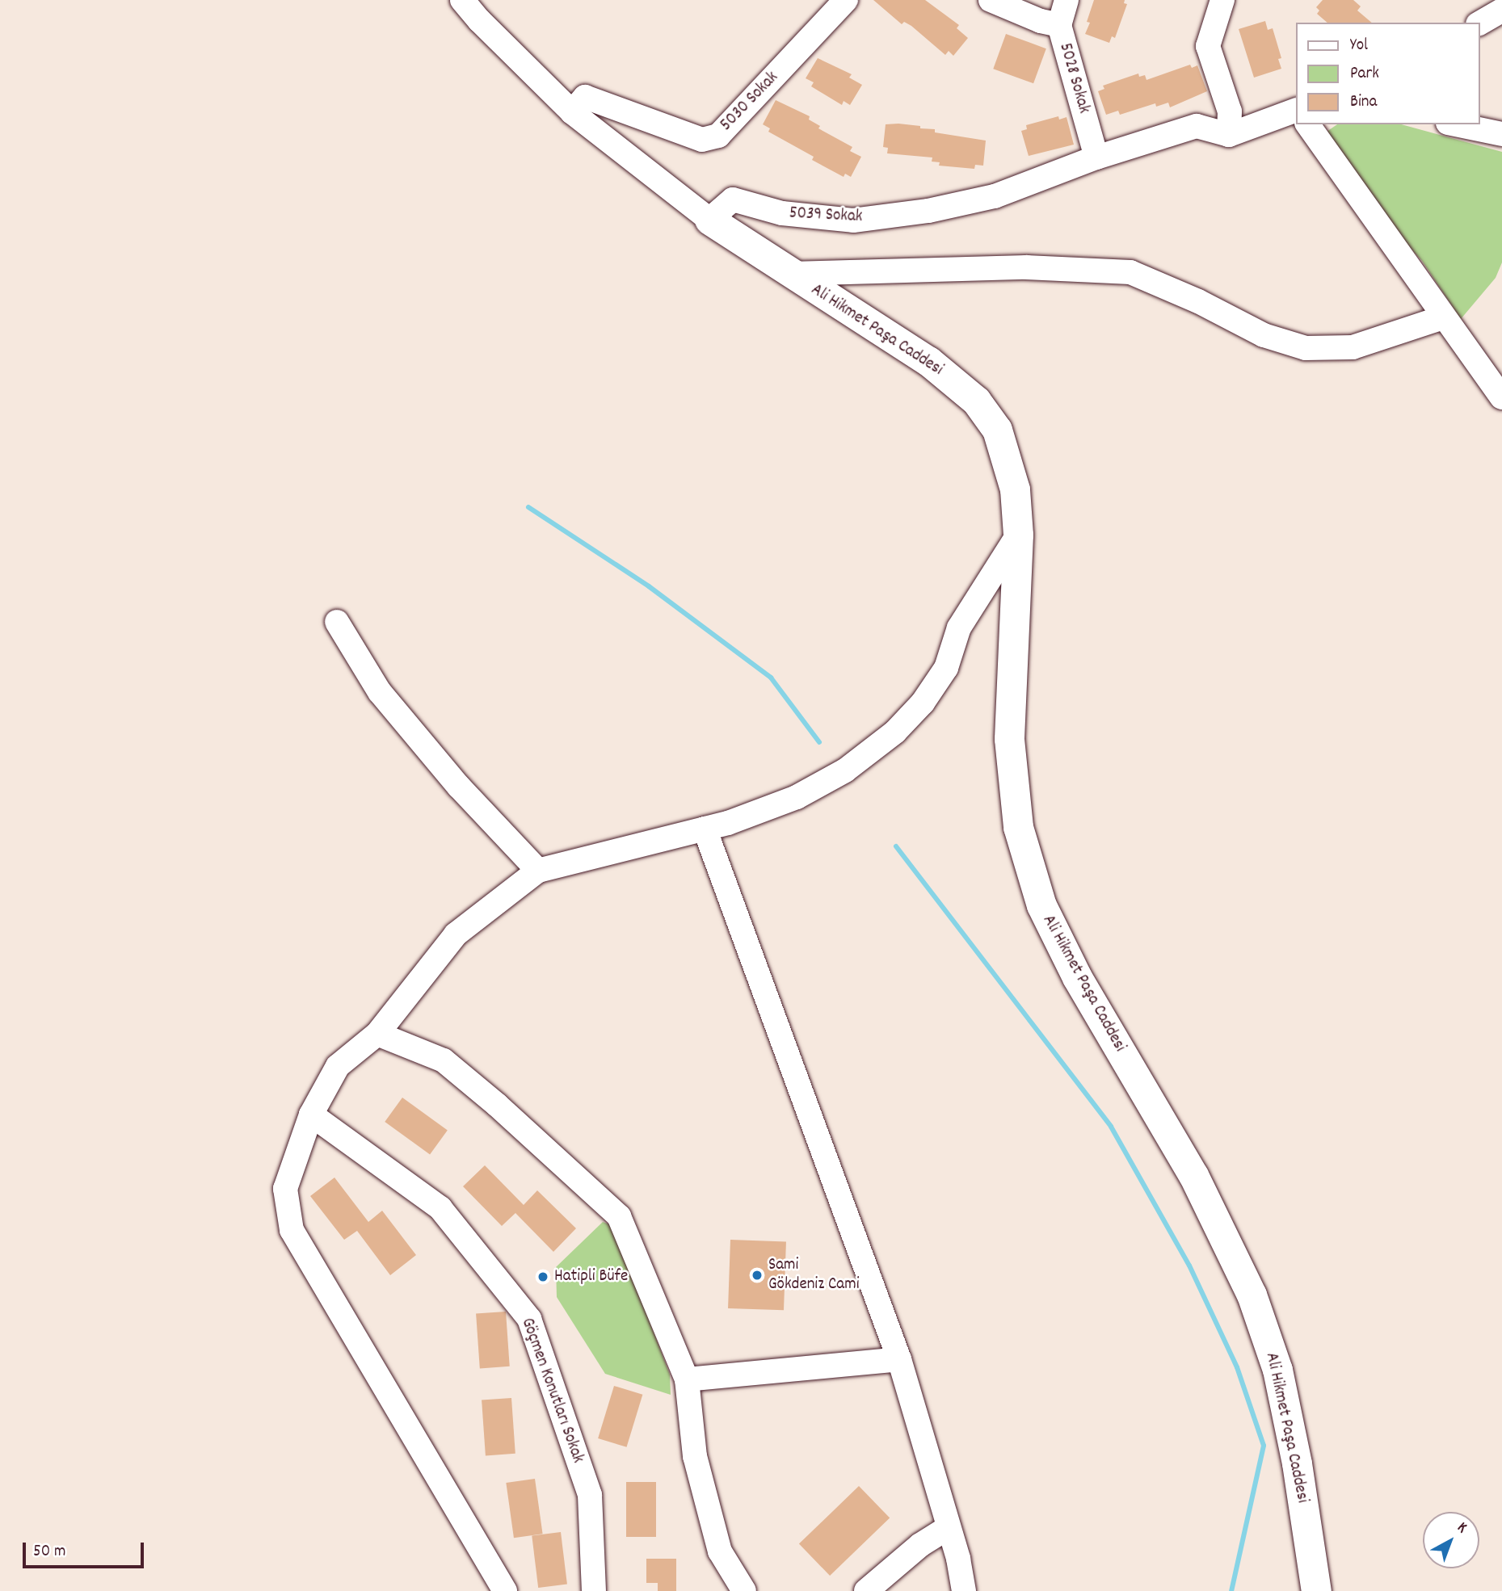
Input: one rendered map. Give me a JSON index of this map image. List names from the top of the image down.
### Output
{
  "streets": {
    "main road": ["Ali Hikmet Paşa Caddesi"],
    "street": [
      "5028 Sokak",
      "5030 Sokak",
      "5039 Sokak",
      "Göçmen Konutları Sokak"
    ]
  },
  "crossings": [
    ["5028 Sokak", "5039 Sokak"],
    ["5039 Sokak", "Ali Hikmet Paşa Caddesi"]
  ],
  "places": ["Sami Gökdeniz Cami", "Hatipli Büfe"],
  "legend": ["Yol", "Park", "Bina"],
  "scale_bar": "50 m",
  "north": "top right"
}
